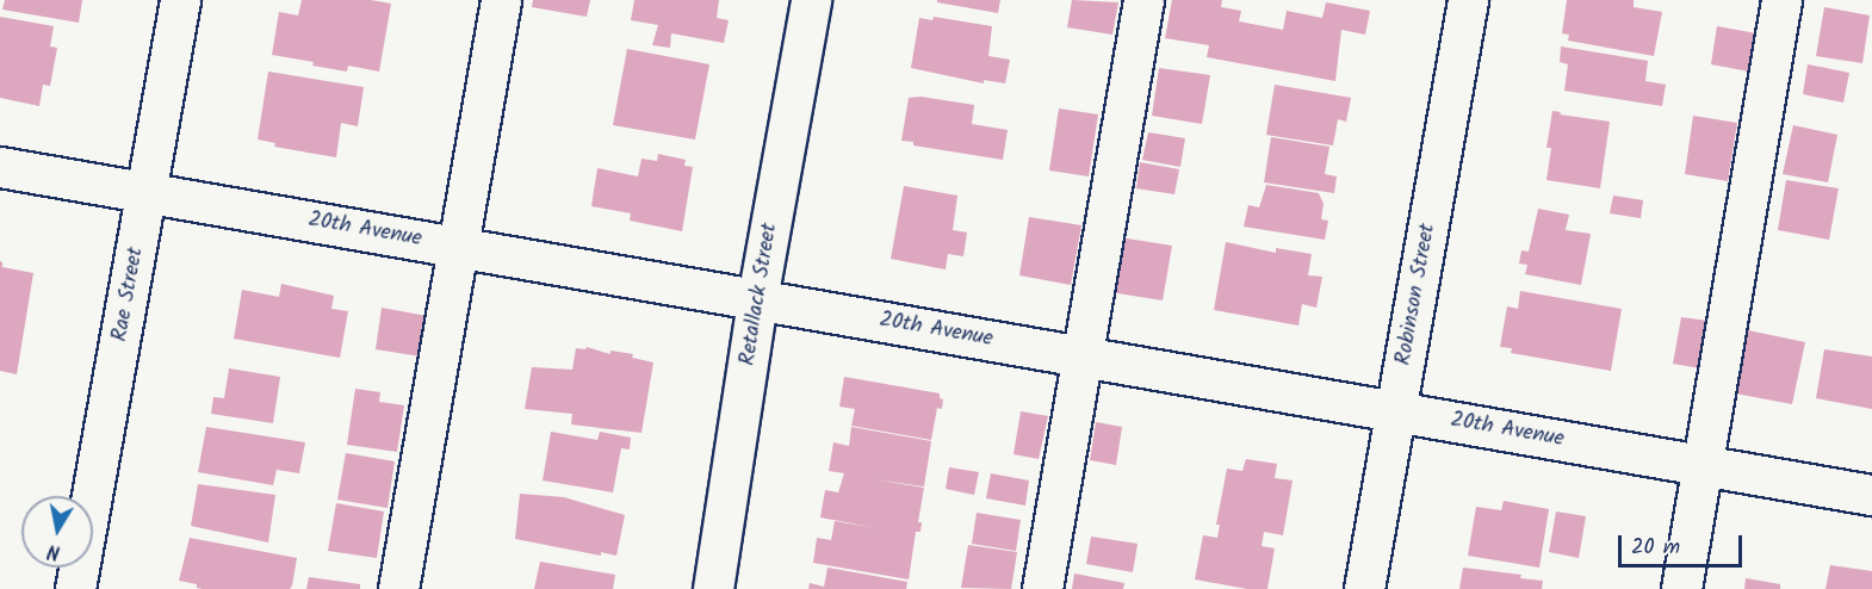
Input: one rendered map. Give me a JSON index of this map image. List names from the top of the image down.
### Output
{
  "streets": {
    "street": [
      "20th Avenue",
      "Rae Street",
      "Retallack Street",
      "Robinson Street"
    ]
  },
  "crossings": [
    ["20th Avenue", "Rae Street"],
    ["20th Avenue", "Retallack Street"],
    ["20th Avenue", "Robinson Street"]
  ],
  "scale_bar": "20 m",
  "north": "bottom"
}
